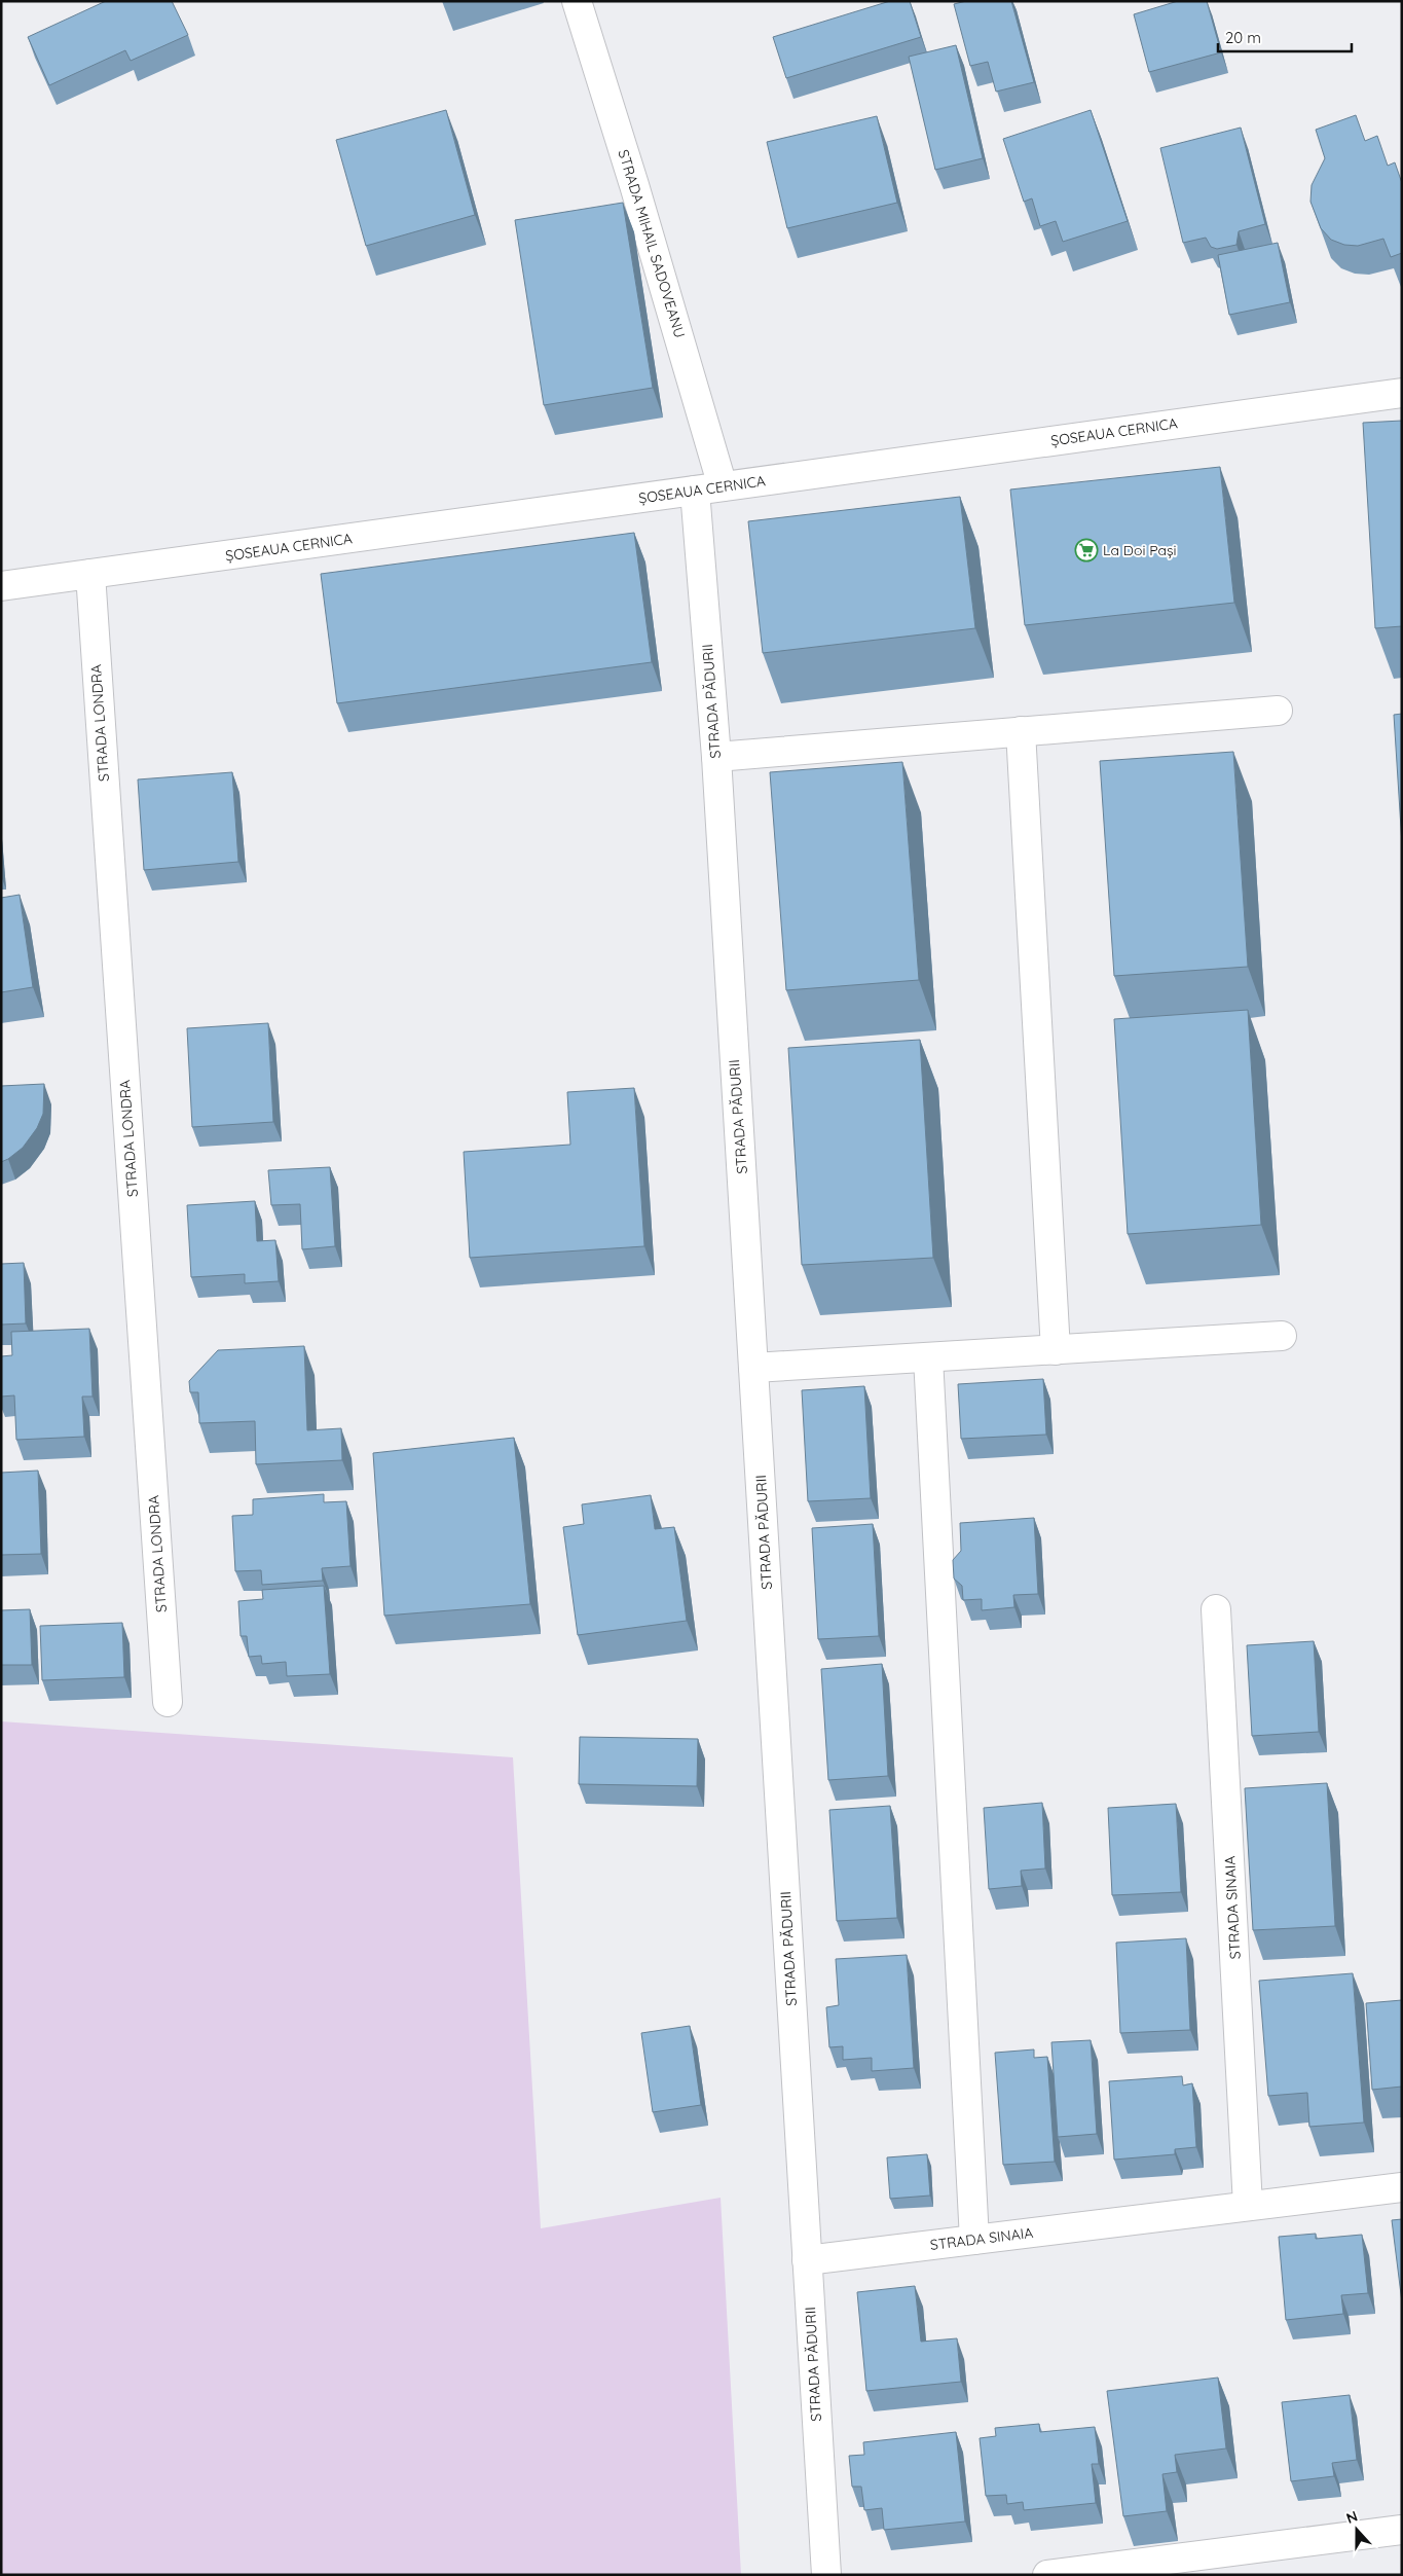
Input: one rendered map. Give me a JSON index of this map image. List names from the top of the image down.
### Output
{
  "streets": {
    "street": [
      "STRADA MIHAIL SADOVEANU",
      "ȘOSEAUA CERNICA",
      "STRADA PĂDURII",
      "STRADA LONDRA",
      "STRADA SINAIA"
    ]
  },
  "crossings": [
    ["STRADA MIHAIL SADOVEANU", "ȘOSEAUA CERNICA"],
    ["ȘOSEAUA CERNICA", "STRADA PĂDURII"],
    ["ȘOSEAUA CERNICA", "STRADA LONDRA"],
    ["STRADA PĂDURII", "STRADA SINAIA"]
  ],
  "places": {
    "supermarket": ["La Doi Pași"]
  },
  "scale_bar": "20 m",
  "north": "top"
}
